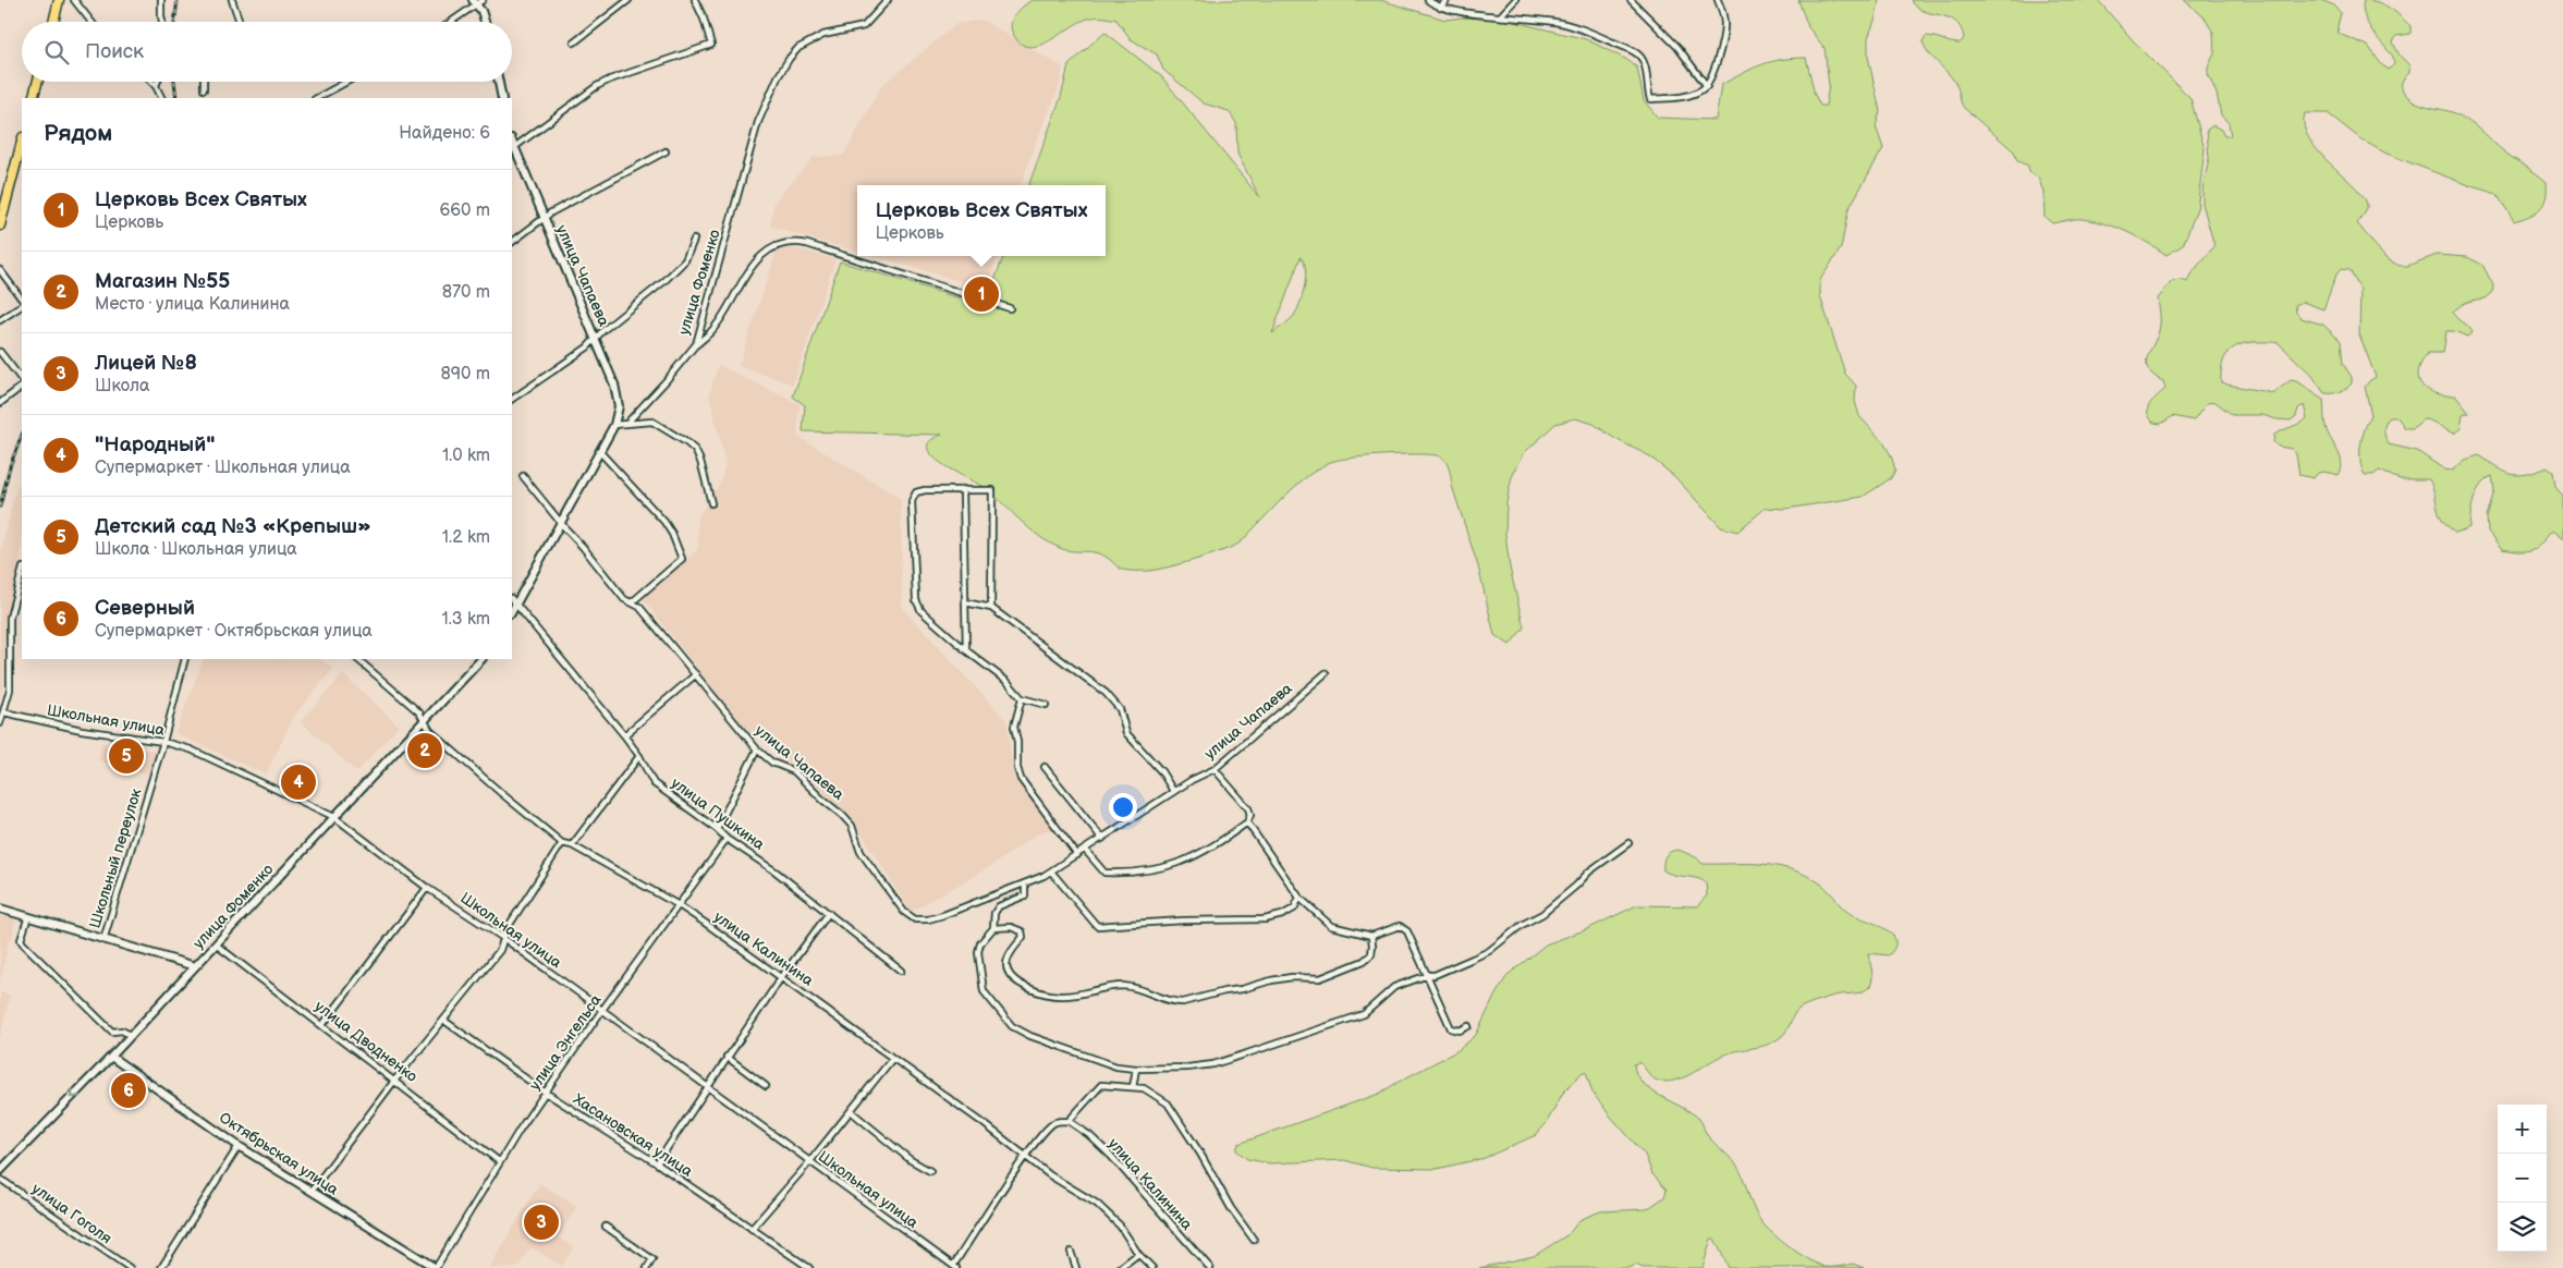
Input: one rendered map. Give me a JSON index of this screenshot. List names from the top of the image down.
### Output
{
  "streets": {
    "main road": ["улица Чапаева", "улица Фоменко", "Октябрьская улица"],
    "street": [
      "Школьная улица",
      "улица Пушкина",
      "Школьный переулок",
      "улица Калинина",
      "улица Дводненко",
      "улица Энгельса",
      "Хасановская улица",
      "улица Гоголя"
    ]
  },
  "crossings": [
    ["улица Фоменко", "Школьная улица"],
    ["улица Фоменко", "улица Калинина"],
    ["улица Фоменко", "улица Дводненко"],
    ["улица Фоменко", "Октябрьская улица"],
    ["Школьная улица", "Школьный переулок"],
    ["Школьная улица", "улица Энгельса"],
    ["улица Пушкина", "улица Энгельса"],
    ["улица Калинина", "улица Энгельса"],
    ["улица Дводненко", "улица Энгельса"],
    ["улица Энгельса", "Хасановская улица"],
    ["улица Энгельса", "Октябрьская улица"]
  ],
  "page": {
    "search": "Поиск",
    "heading": ["Рядом", "Найдено: 6"],
    "list": [
      {
        "mark": "1",
        "name": "Церковь Всех Святых",
        "note": "Церковь",
        "value": "660 m"
      },
      {
        "mark": "2",
        "name": "Магазин №55",
        "note": "Место · улица Калинина",
        "value": "870 m"
      },
      {
        "mark": "3",
        "name": "Лицей №8",
        "note": "Школа",
        "value": "890 m"
      },
      {
        "mark": "4",
        "name": "\"Народный\"",
        "note": "Супермаркет · Школьная улица",
        "value": "1.0 km"
      },
      {
        "mark": "5",
        "name": "Детский сад №3 «Крепыш»",
        "note": "Школа · Школьная улица",
        "value": "1.2 km"
      },
      {
        "mark": "6",
        "name": "Северный",
        "note": "Супермаркет · Октябрьская улица",
        "value": "1.3 km"
      }
    ],
    "popup": ["Церковь Всех Святых", "Церковь"],
    "pins": [
      "1",
      "2",
      "5",
      "4",
      "6",
      "3"
    ],
    "map_buttons": ["+", "−"]
  }
}
